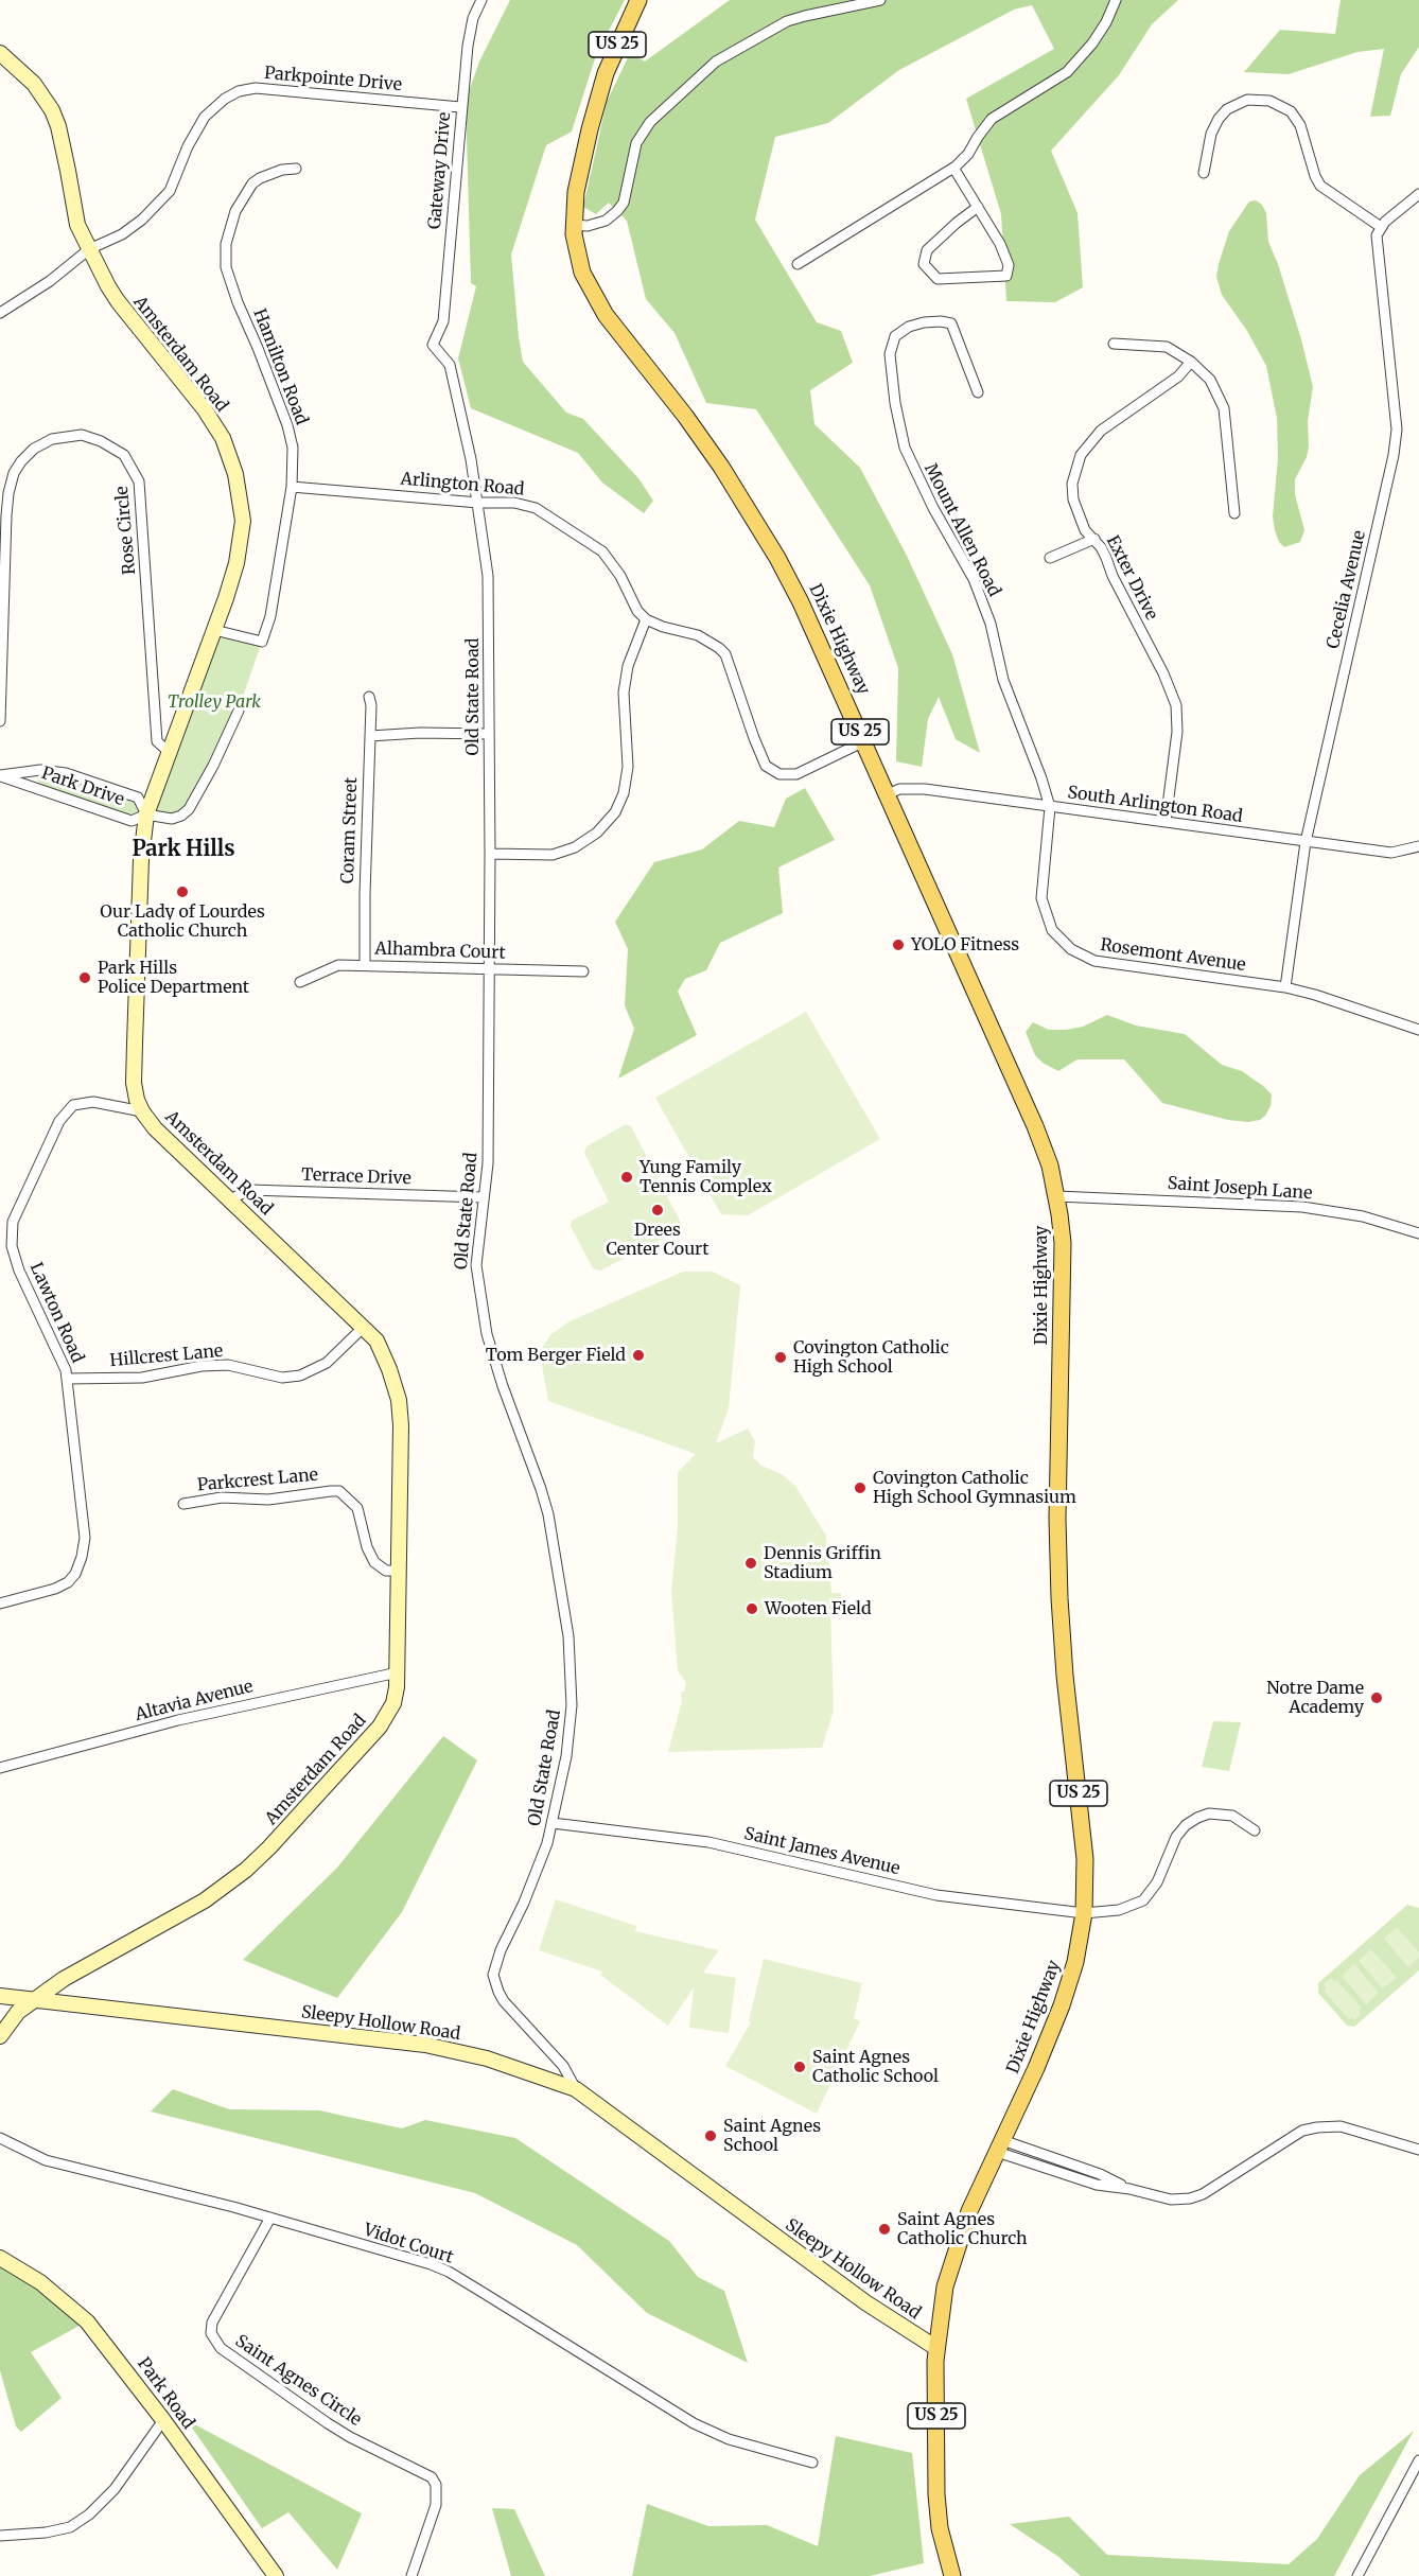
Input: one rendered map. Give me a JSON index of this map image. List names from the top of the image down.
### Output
{
  "streets": {
    "main road": ["US 25", "Dixie Highway"],
    "street": [
      "Parkpointe Drive",
      "Gateway Drive",
      "Amsterdam Road",
      "Hamilton Road",
      "Arlington Road",
      "Rose Circle",
      "Mount Allen Road",
      "Exter Drive",
      "Cecelia Avenue",
      "Old State Road",
      "Park Drive",
      "South Arlington Road",
      "Coram Street",
      "Alhambra Court",
      "Rosemont Avenue",
      "Terrace Drive",
      "Saint Joseph Lane",
      "Lawton Road",
      "Hillcrest Lane",
      "Parkcrest Lane",
      "Altavia Avenue",
      "Saint James Avenue",
      "Sleepy Hollow Road",
      "Vidot Court",
      "Saint Agnes Circle",
      "Park Road"
    ]
  },
  "crossings": [
    ["Parkpointe Drive", "Gateway Drive"],
    ["Parkpointe Drive", "Amsterdam Road"],
    ["Gateway Drive", "Old State Road"],
    ["Amsterdam Road", "Hamilton Road"],
    ["Amsterdam Road", "Rose Circle"],
    ["Amsterdam Road", "Park Drive"],
    ["Amsterdam Road", "Terrace Drive"],
    ["Amsterdam Road", "Lawton Road"],
    ["Amsterdam Road", "Hillcrest Lane"],
    ["Amsterdam Road", "Parkcrest Lane"],
    ["Amsterdam Road", "Altavia Avenue"],
    ["Amsterdam Road", "Sleepy Hollow Road"],
    ["Hamilton Road", "Arlington Road"],
    ["Arlington Road", "Old State Road"],
    ["Mount Allen Road", "South Arlington Road"],
    ["Mount Allen Road", "Rosemont Avenue"],
    ["Exter Drive", "South Arlington Road"],
    ["Cecelia Avenue", "South Arlington Road"],
    ["Cecelia Avenue", "Rosemont Avenue"],
    ["Dixie Highway", "South Arlington Road"],
    ["Dixie Highway", "Saint Joseph Lane"],
    ["Dixie Highway", "Saint James Avenue"],
    ["Dixie Highway", "Sleepy Hollow Road"],
    ["Old State Road", "Alhambra Court"],
    ["Old State Road", "Terrace Drive"],
    ["Old State Road", "Saint James Avenue"],
    ["Old State Road", "Sleepy Hollow Road"],
    ["South Arlington Road", "Rosemont Avenue"],
    ["Coram Street", "Alhambra Court"],
    ["Lawton Road", "Hillcrest Lane"],
    ["Vidot Court", "Saint Agnes Circle"]
  ],
  "districts": ["Park Hills"],
  "parks": ["Trolley Park"],
  "places": [
    "Our Lady of Lourdes Catholic Church",
    "YOLO Fitness",
    "Park Hills Police Department",
    "Yung Family Tennis Complex",
    "Drees Center Court",
    "Tom Berger Field",
    "Covington Catholic High School",
    "Covington Catholic High School Gymnasium",
    "Dennis Griffin Stadium",
    "Wooten Field",
    "Notre Dame Academy",
    "Saint Agnes Catholic School",
    "Saint Agnes School",
    "Saint Agnes Catholic Church"
  ]
}
